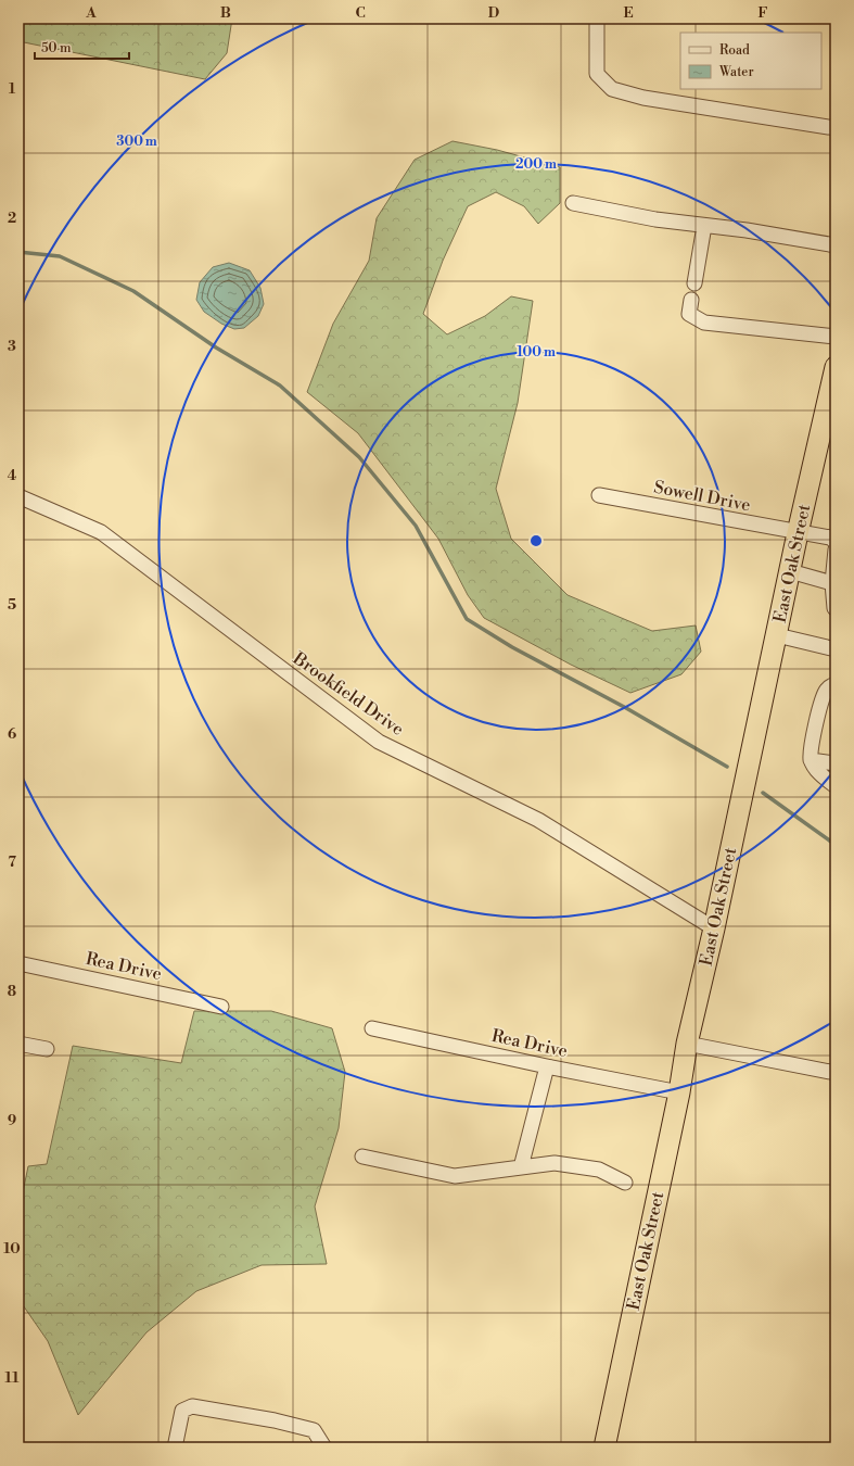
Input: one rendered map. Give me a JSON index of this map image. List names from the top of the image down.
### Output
{
  "streets": {
    "highway": ["East Oak Street"],
    "street": ["Sowell Drive", "Brookfield Drive", "Rea Drive"]
  },
  "crossings": [
    ["Sowell Drive", "East Oak Street"],
    ["East Oak Street", "Brookfield Drive"],
    ["East Oak Street", "Rea Drive"]
  ],
  "legend": ["Road", "Water"],
  "scale_bar": "50 m",
  "grid": {
    "columns": [
      "A",
      "B",
      "C",
      "D",
      "E",
      "F"
    ],
    "rows": [
      "1",
      "2",
      "3",
      "4",
      "5",
      "6",
      "7",
      "8",
      "9",
      "10",
      "11"
    ]
  },
  "rings": ["300 m", "200 m", "100 m"]
}
